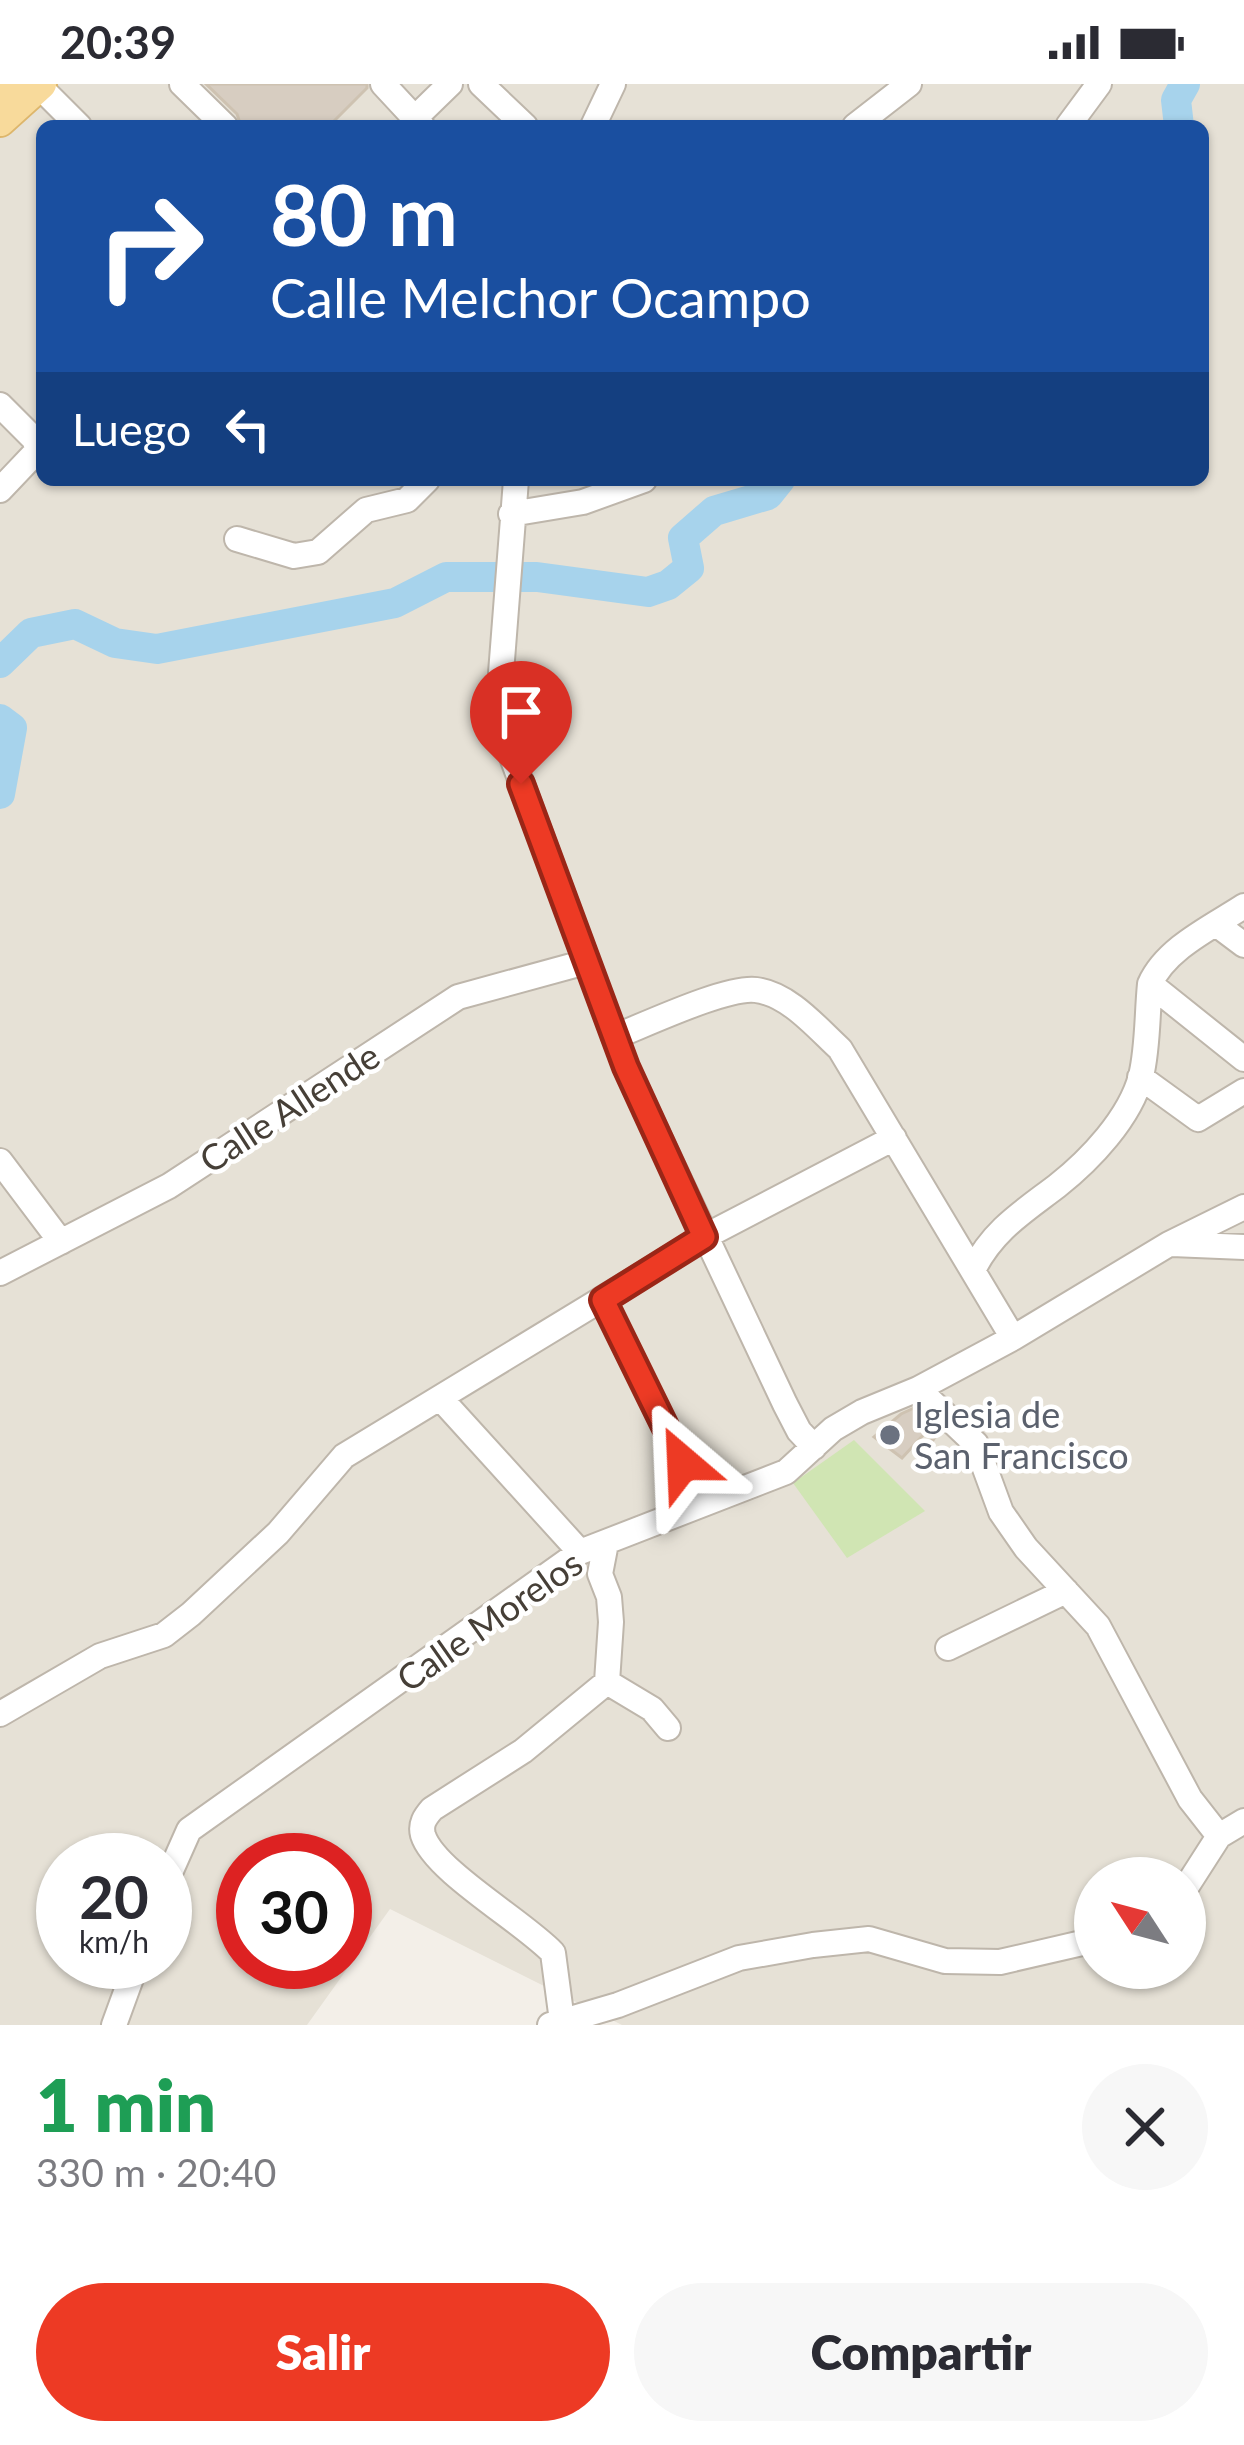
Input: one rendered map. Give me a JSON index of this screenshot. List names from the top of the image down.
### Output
{
  "streets": {
    "street": ["Calle Allende", "Calle Morelos"]
  },
  "places": ["Iglesia de San Francisco"],
  "north": "top left",
  "page": {
    "status": "20:39",
    "turn": ["80 m", "Calle Melchor Ocampo"],
    "then": "Luego",
    "speed": "20 km/h",
    "limit": "30",
    "heading": ["1 min", "330 m · 20:40"],
    "buttons": ["Salir", "Compartir"]
  }
}
